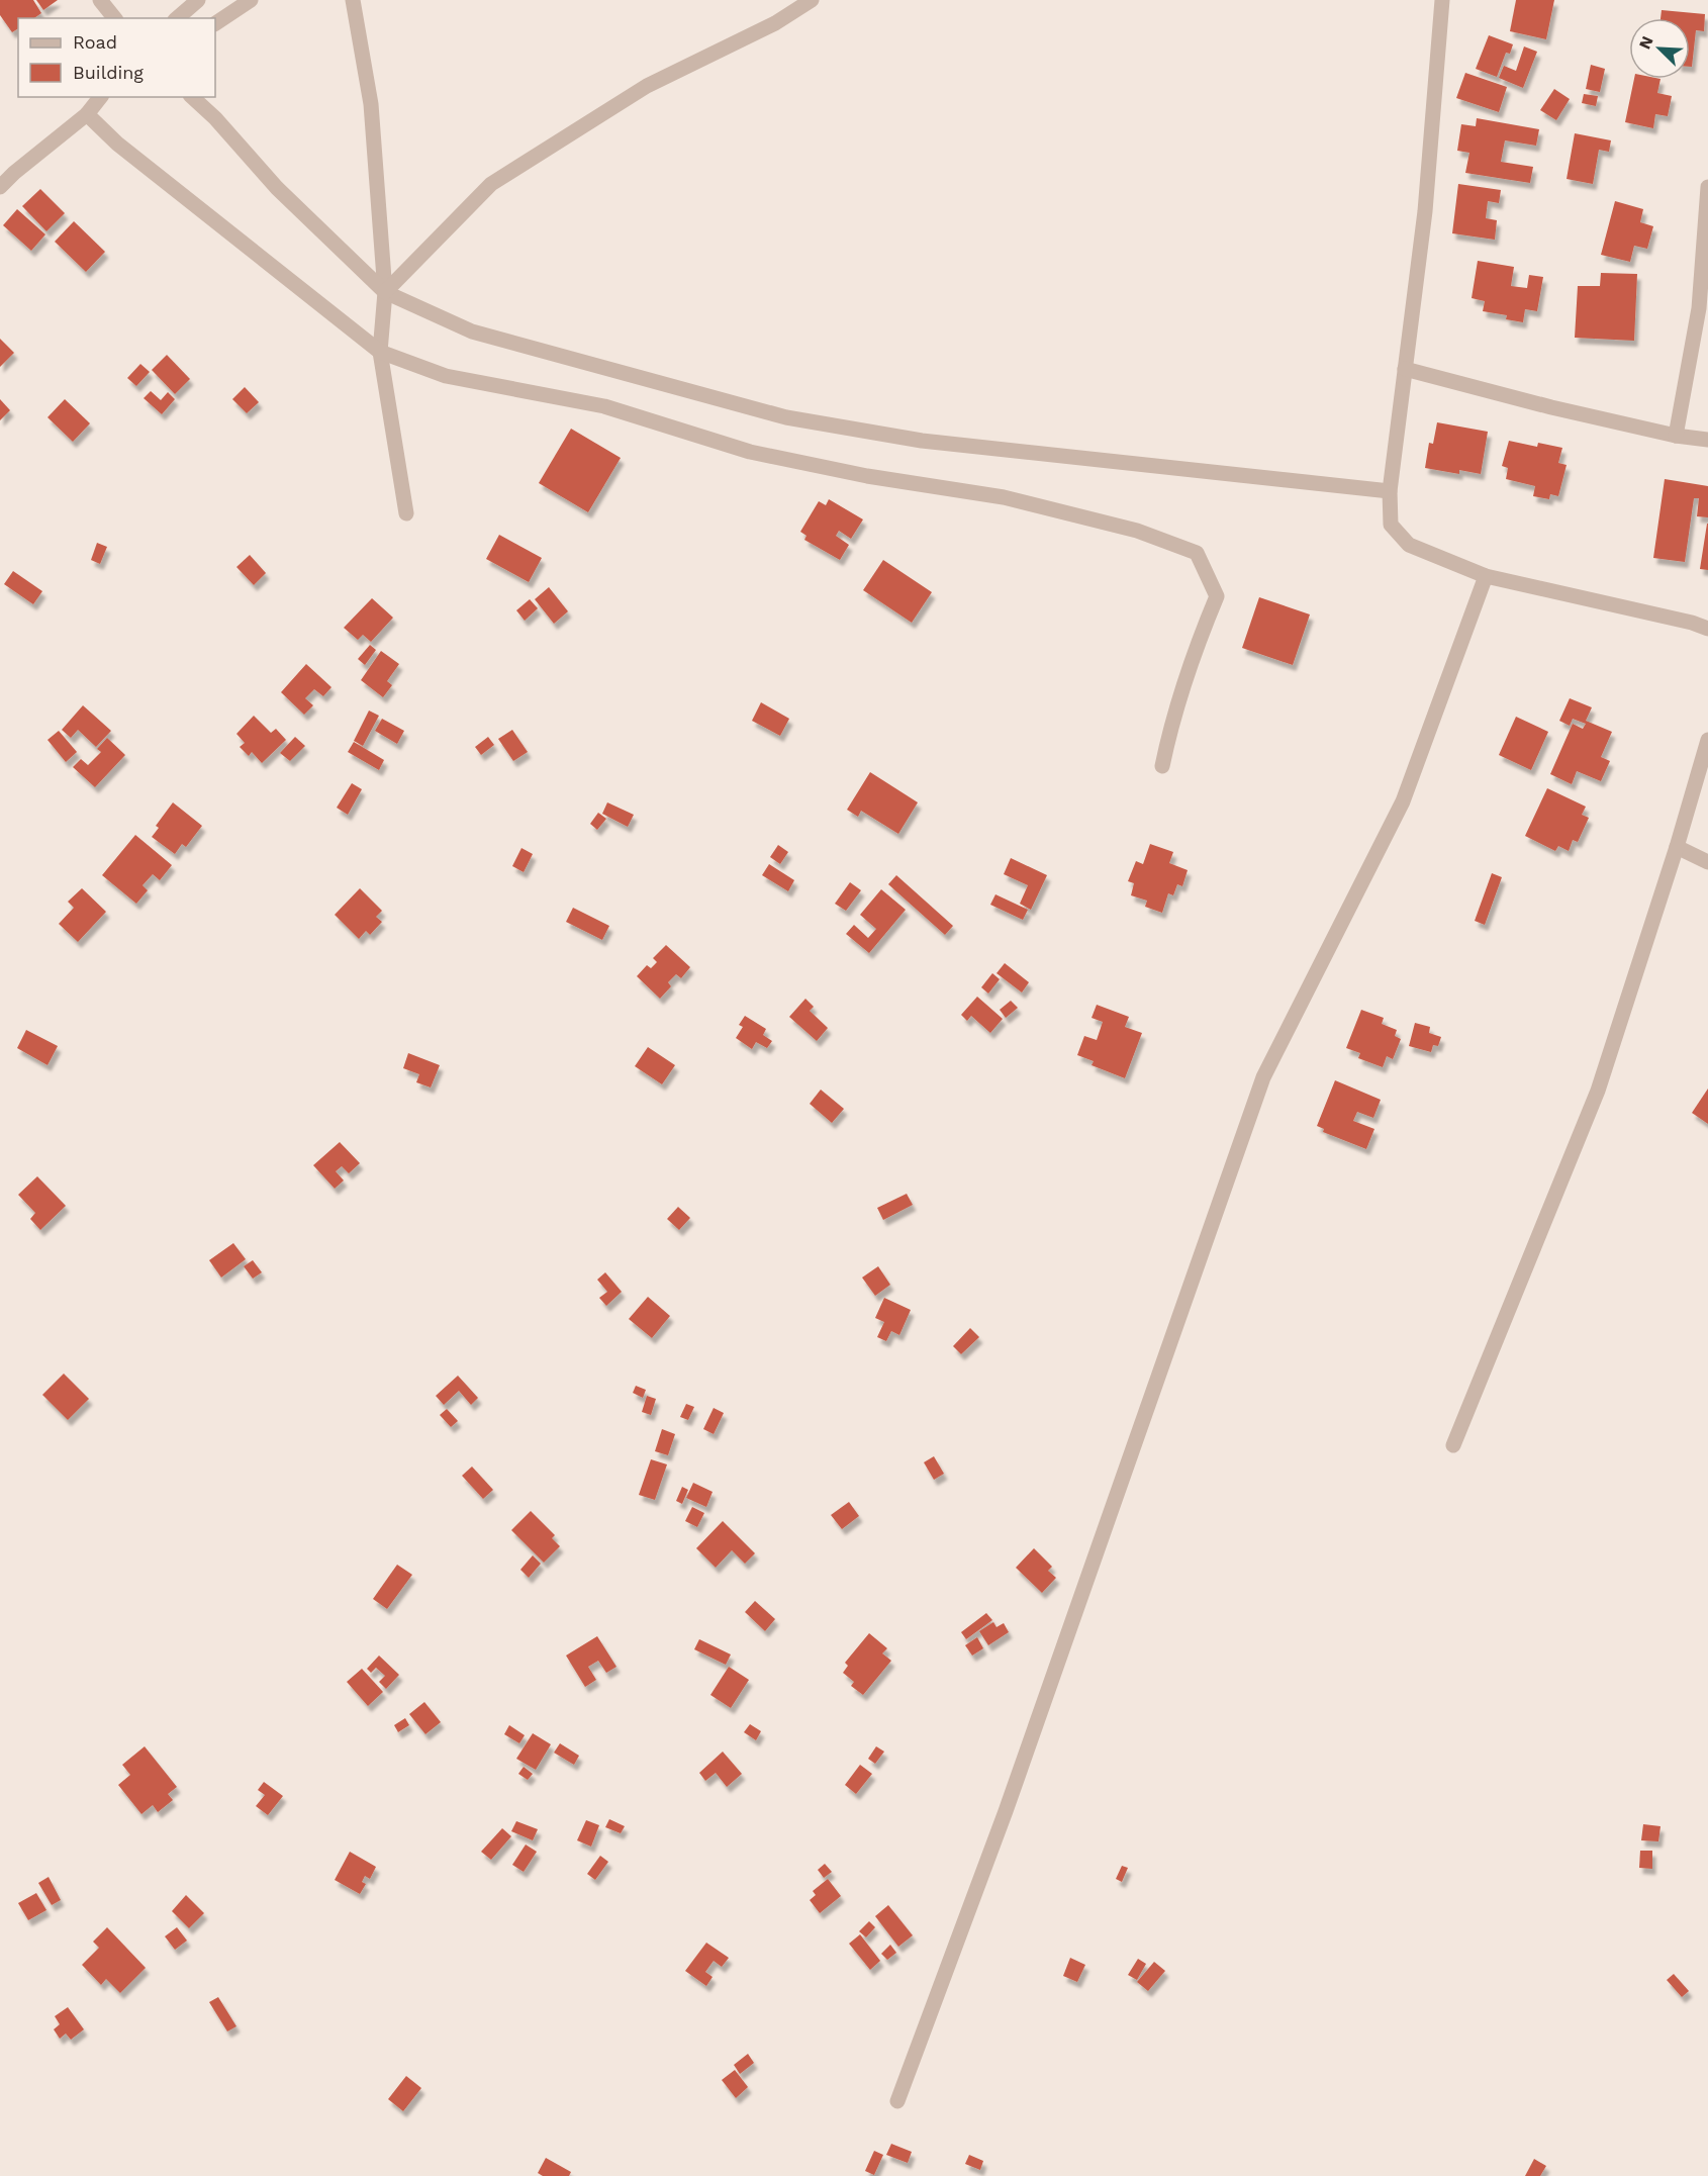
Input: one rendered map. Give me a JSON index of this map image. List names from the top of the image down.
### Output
{
  "legend": ["Road", "Building"],
  "north": "top left"
}
